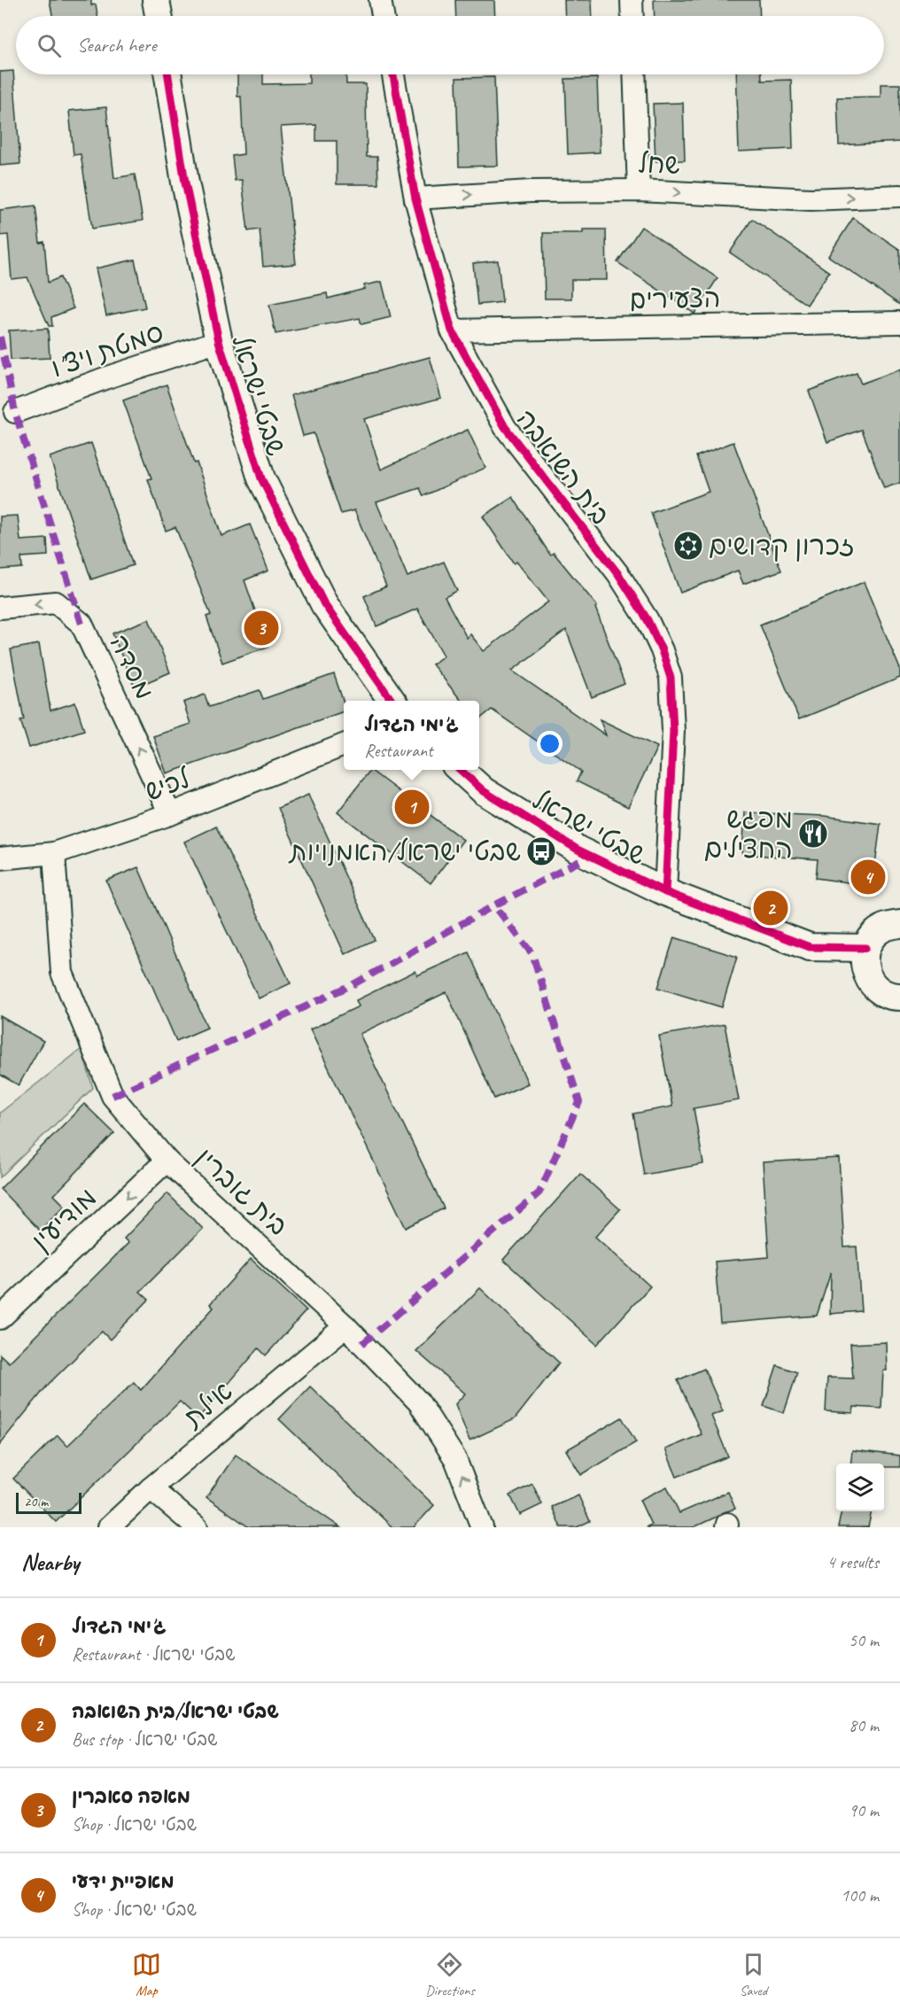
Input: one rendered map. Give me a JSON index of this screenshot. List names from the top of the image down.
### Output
{
  "streets": {
    "street": [
      "שחל",
      "הצעירים",
      "סמטת ויצ\"ו",
      "שבטי ישראל",
      "בית השואבה",
      "מסדה",
      "לכיש",
      "בית גוברין",
      "מודיעין",
      "אילת"
    ]
  },
  "crossings": [
    ["שחל", "בית השואבה"],
    ["הצעירים", "בית השואבה"],
    ["סמטת ויצ\"ו", "שבטי ישראל"],
    ["שבטי ישראל", "בית השואבה"],
    ["מסדה", "לכיש"],
    ["לכיש", "בית גוברין"],
    ["בית גוברין", "מודיעין"],
    ["בית גוברין", "אילת"]
  ],
  "one_way": ["שחל", "מסדה", "מודיעין"],
  "places": {
    "synagogue": ["זכרון קדושים"],
    "restaurant": ["מפגש החצילים"],
    "bus stop": ["שבטי ישראל/האמנויות"]
  },
  "scale_bar": "20 m",
  "page": {
    "search": "Search here",
    "pins": [
      "3",
      "1",
      "4",
      "2"
    ],
    "popup": ["ג'ימי הגדול", "Restaurant"],
    "scale": "20 m",
    "heading": ["Nearby", "4 results"],
    "list": [
      {
        "mark": "1",
        "name": "ג'ימי הגדול",
        "note": "Restaurant · שבטי ישראל",
        "value": "50 m"
      },
      {
        "mark": "2",
        "name": "שבטי ישראל/בית השואבה",
        "note": "Bus stop · שבטי ישראל",
        "value": "80 m"
      },
      {
        "mark": "3",
        "name": "מאפה סאברין",
        "note": "Shop · שבטי ישראל",
        "value": "90 m"
      },
      {
        "mark": "4",
        "name": "מאפיית ידעי",
        "note": "Shop · שבטי ישראל",
        "value": "100 m"
      }
    ],
    "nav": ["Map", "Directions", "Saved"]
  }
}
